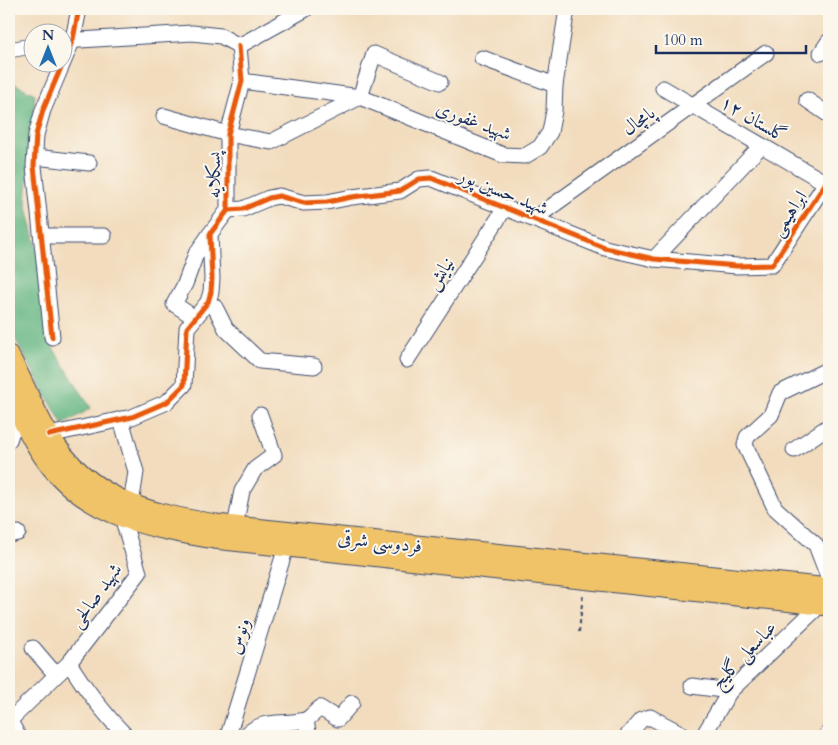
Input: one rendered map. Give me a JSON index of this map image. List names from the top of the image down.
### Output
{
  "streets": {
    "main road": ["فردوسی شرقی"],
    "street": [
      "گلستان ۱۲",
      "شهید غفوری",
      "پامچال",
      "پسکلایه",
      "شهید حسین پور",
      "ابراهیمی",
      "نیایش",
      "شهید صالحی",
      "ونوس",
      "عباسعلی گلیج"
    ]
  },
  "crossings": [
    ["گلستان ۱۲", "پامچال"],
    ["گلستان ۱۲", "ابراهیمی"],
    ["شهید غفوری", "پسکلایه"],
    ["پامچال", "شهید حسین پور"],
    ["پسکلایه", "شهید حسین پور"],
    ["شهید حسین پور", "ابراهیمی"],
    ["شهید حسین پور", "نیایش"],
    ["فردوسی شرقی", "شهید صالحی"],
    ["فردوسی شرقی", "ونوس"],
    ["فردوسی شرقی", "عباسعلی گلیج"]
  ],
  "scale_bar": "100 m",
  "north": "top"
}
